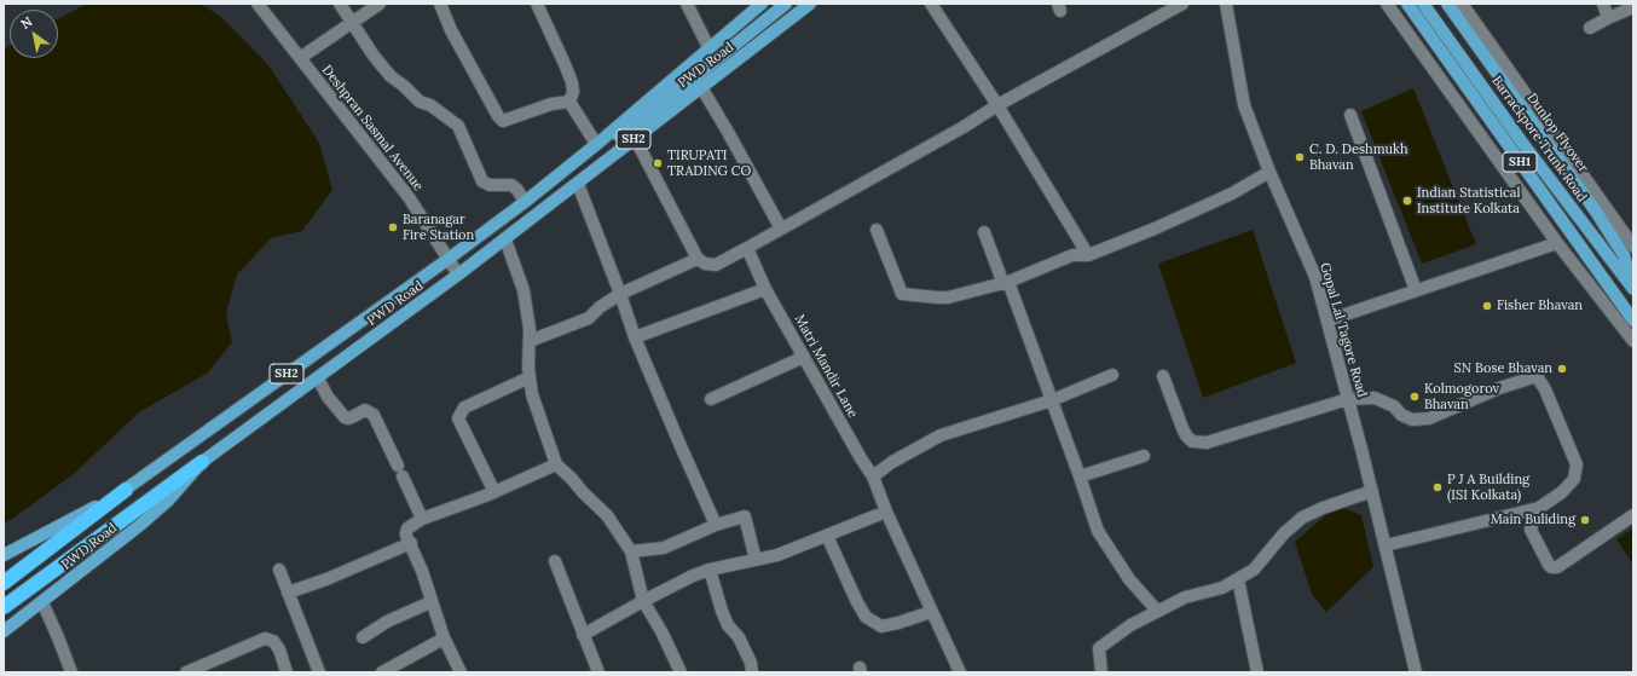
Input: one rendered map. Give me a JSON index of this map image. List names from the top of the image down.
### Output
{
  "streets": {
    "main road": [
      "PWD Road",
      "Dunlop Flyover",
      "SH2",
      "Barrackpore Trunk Road",
      "SH1"
    ],
    "street": ["Deshpran Sasmal Avenue", "Gopal Lal Tagore Road", "Matri Mandir Lane"]
  },
  "crossings": [
    ["PWD Road", "Deshpran Sasmal Avenue"]
  ],
  "places": [
    "C. D. Deshmukh Bhavan",
    "TIRUPATI TRADING CO",
    "Indian Statistical Institute Kolkata",
    "Baranagar Fire Station",
    "Fisher Bhavan",
    "SN Bose Bhavan",
    "Kolmogorov Bhavan",
    "P J A Building (ISI Kolkata)",
    "Main Buliding"
  ],
  "north": "top left"
}
